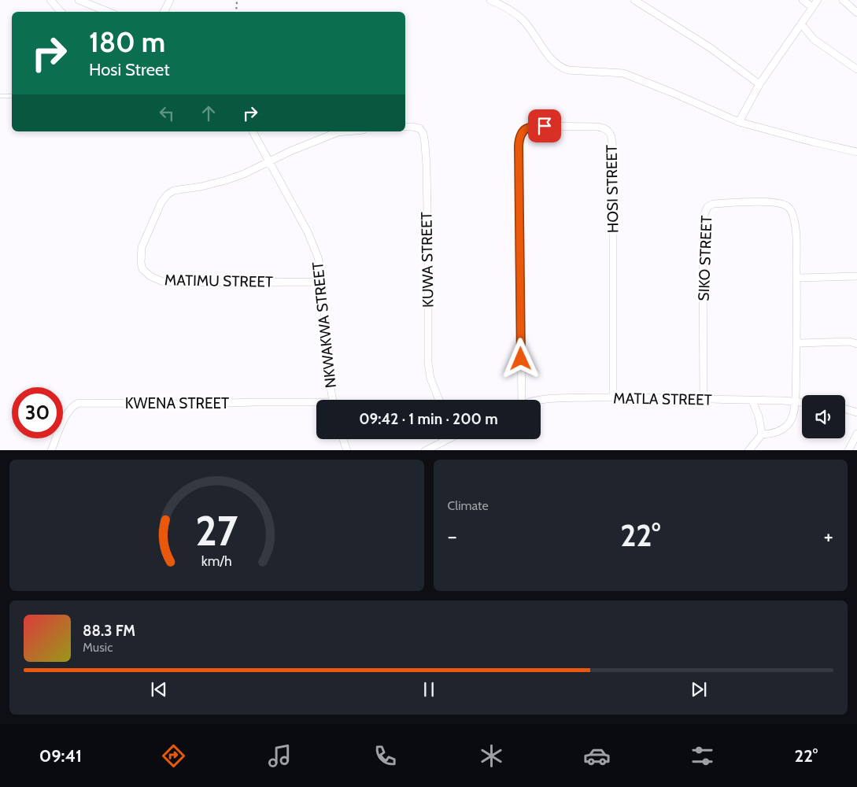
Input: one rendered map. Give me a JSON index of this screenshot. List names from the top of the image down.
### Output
{
  "streets": {
    "street": [
      "HOSI STREET",
      "SIKO STREET",
      "KUWA STREET",
      "MATIMU STREET",
      "NKWAKWA STREET",
      "MATLA STREET",
      "KWENA STREET"
    ]
  },
  "crossings": [
    ["HOSI STREET", "MATLA STREET"],
    ["SIKO STREET", "MATLA STREET"],
    ["MATIMU STREET", "NKWAKWA STREET"]
  ],
  "page": {
    "turn": ["180 m", "Hosi Street"],
    "limit": "30",
    "trip": "09:42 · 1 min · 200 m",
    "tile": "Climate",
    "heat": ["−", "22°", "+"],
    "song": ["88.3 FM", "Music"],
    "tabs": ["09:41", "22°"],
    "gauge": ["27", "km/h"]
  }
}
